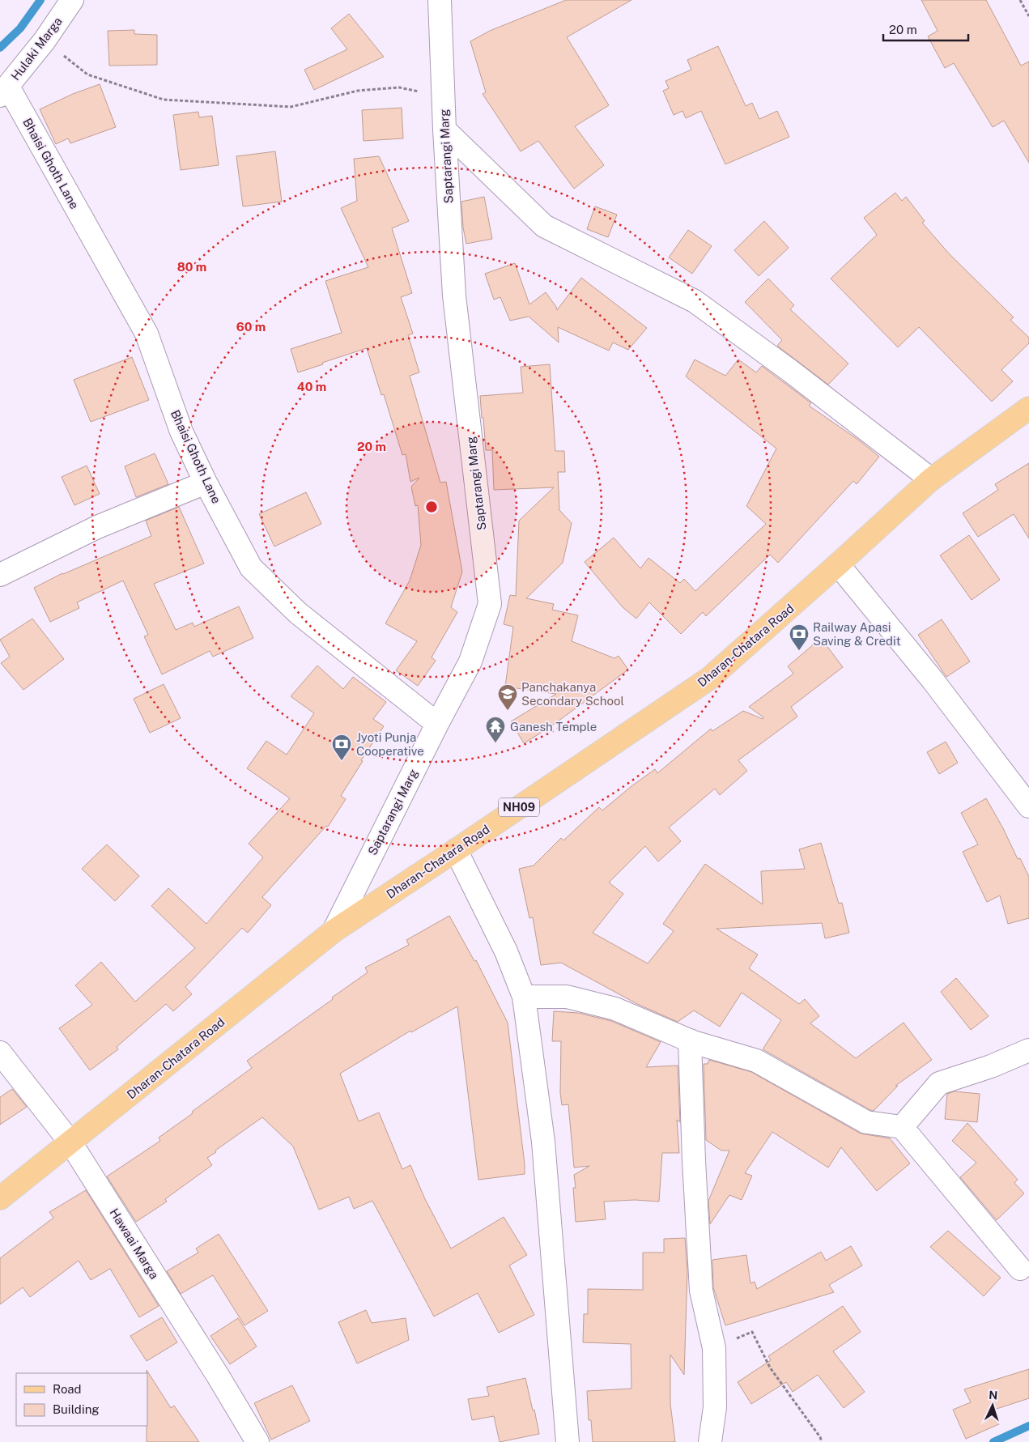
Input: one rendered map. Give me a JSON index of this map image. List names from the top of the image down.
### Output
{
  "streets": {
    "main road": ["Dharan-Chatara Road", "NH09"],
    "street": [
      "Hulaki Marga",
      "Saptarangi Marg",
      "Bhaisi Ghoth Lane",
      "Hawaai Marga"
    ]
  },
  "crossings": [
    ["Hulaki Marga", "Bhaisi Ghoth Lane"],
    ["Saptarangi Marg", "Bhaisi Ghoth Lane"],
    ["Saptarangi Marg", "Dharan-Chatara Road"],
    ["Dharan-Chatara Road", "Hawaai Marga"]
  ],
  "places": {
    "bank": ["Railway Apasi Saving & Credit", "Jyoti Punja Cooperative"],
    "school or university": ["Panchakanya Secondary School"],
    "temple": ["Ganesh Temple"]
  },
  "legend": ["Road", "Building"],
  "scale_bar": "20 m",
  "north": "top",
  "rings": [
    "80 m",
    "60 m",
    "40 m",
    "20 m"
  ]
}
